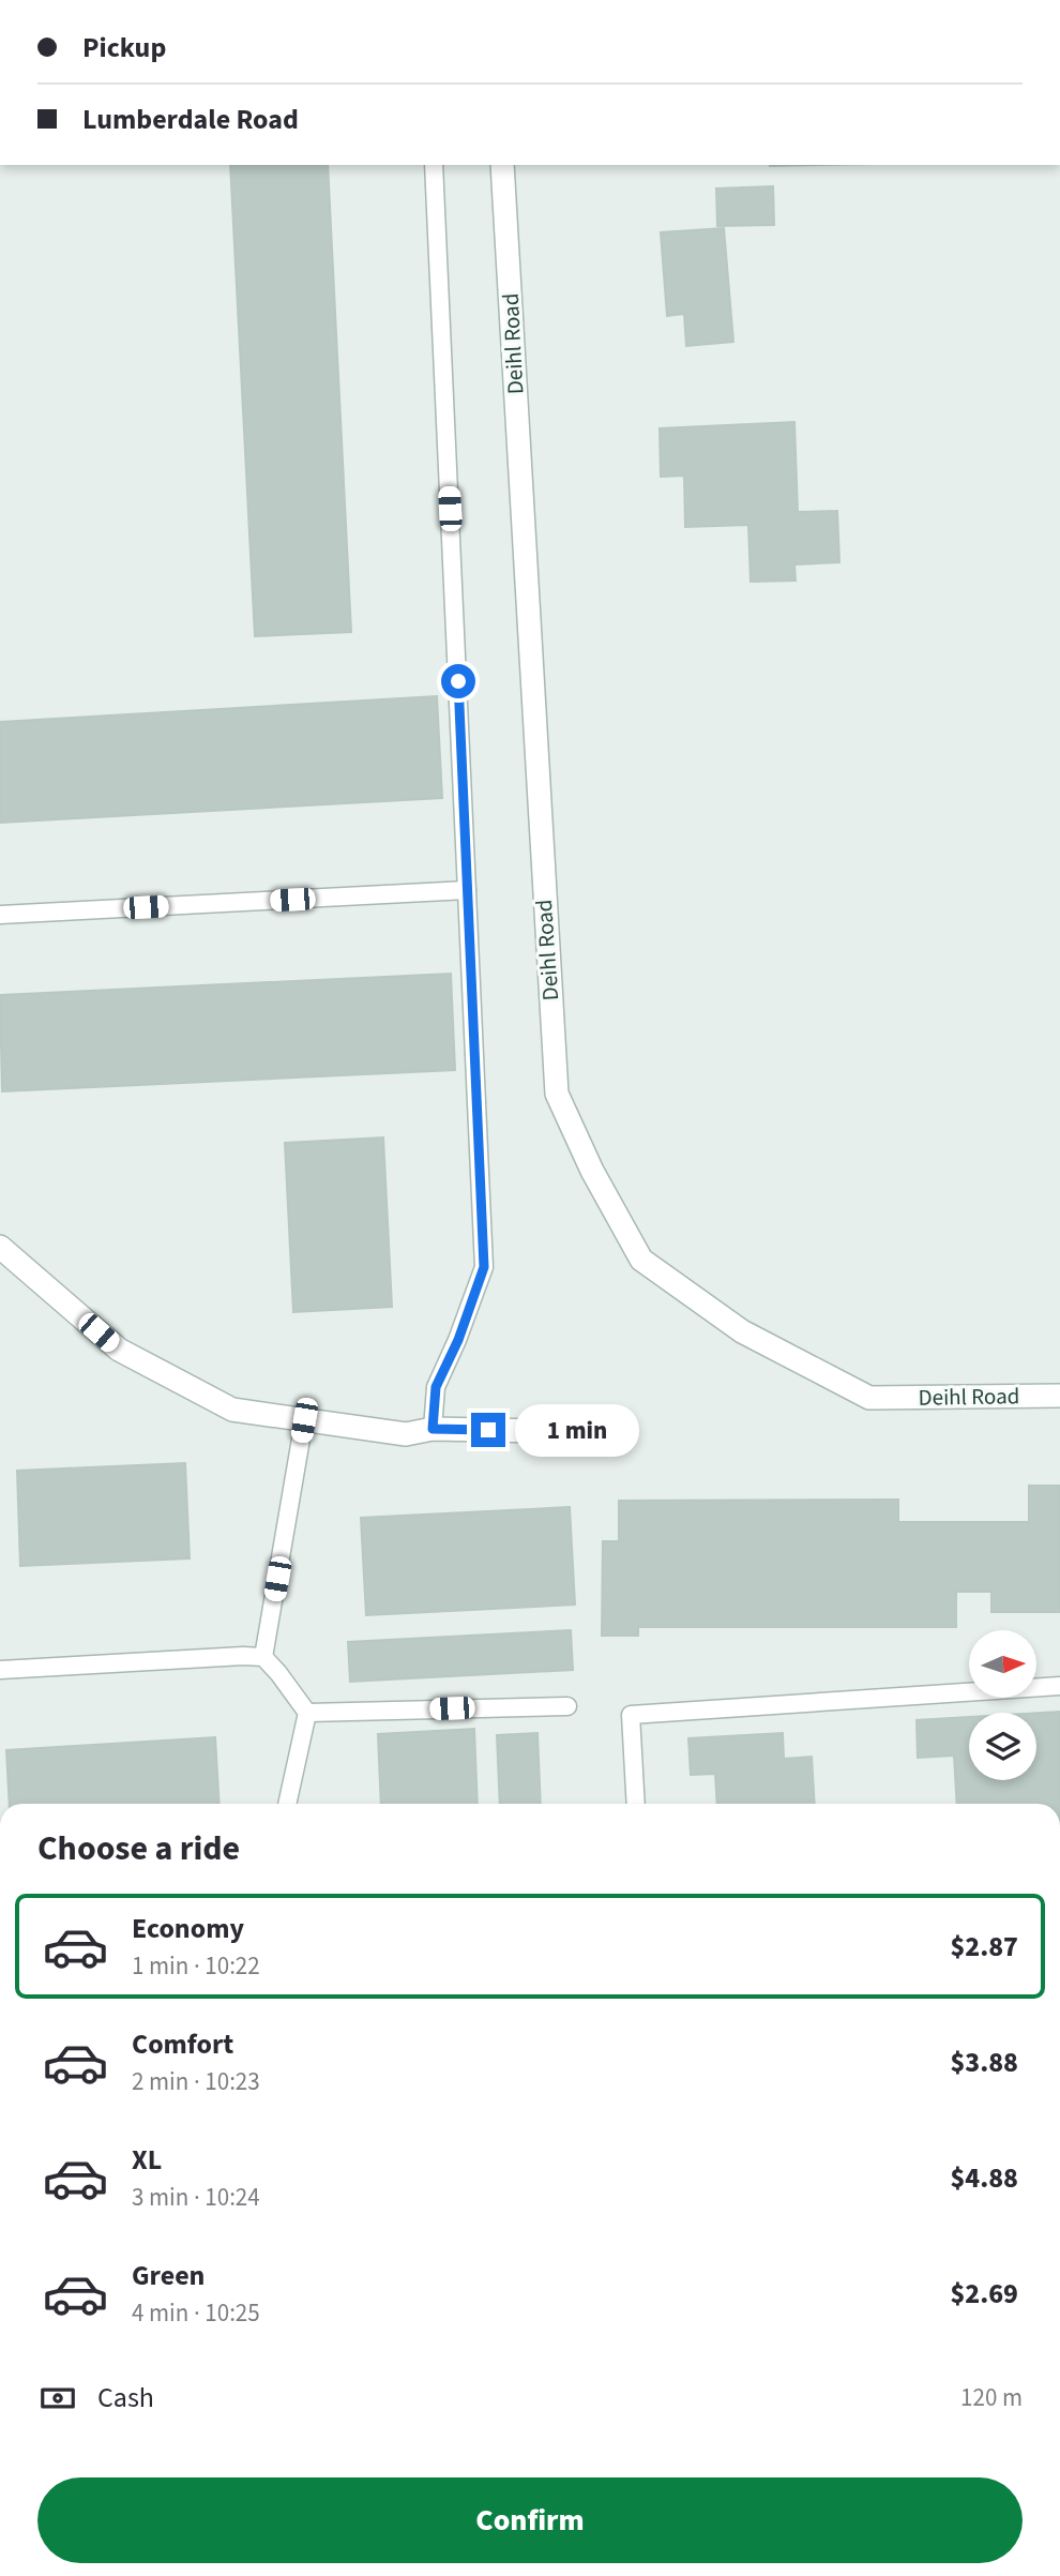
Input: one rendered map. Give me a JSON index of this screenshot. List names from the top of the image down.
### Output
{
  "streets": {
    "street": ["Deihl Road"]
  },
  "north": "right",
  "page": {
    "banner": ["Pickup", "Lumberdale Road"],
    "bubble": "1 min",
    "heading": "Choose a ride",
    "list": [
      {
        "name": "Economy",
        "note": "1 min · 10:22",
        "value": "$2.87"
      },
      {
        "name": "Comfort",
        "note": "2 min · 10:23",
        "value": "$3.88"
      },
      {
        "name": "XL",
        "note": "3 min · 10:24",
        "value": "$4.88"
      },
      {
        "name": "Green",
        "note": "4 min · 10:25",
        "value": "$2.69"
      }
    ],
    "pay": ["Cash", "120 m"],
    "buttons": "Confirm"
  }
}
